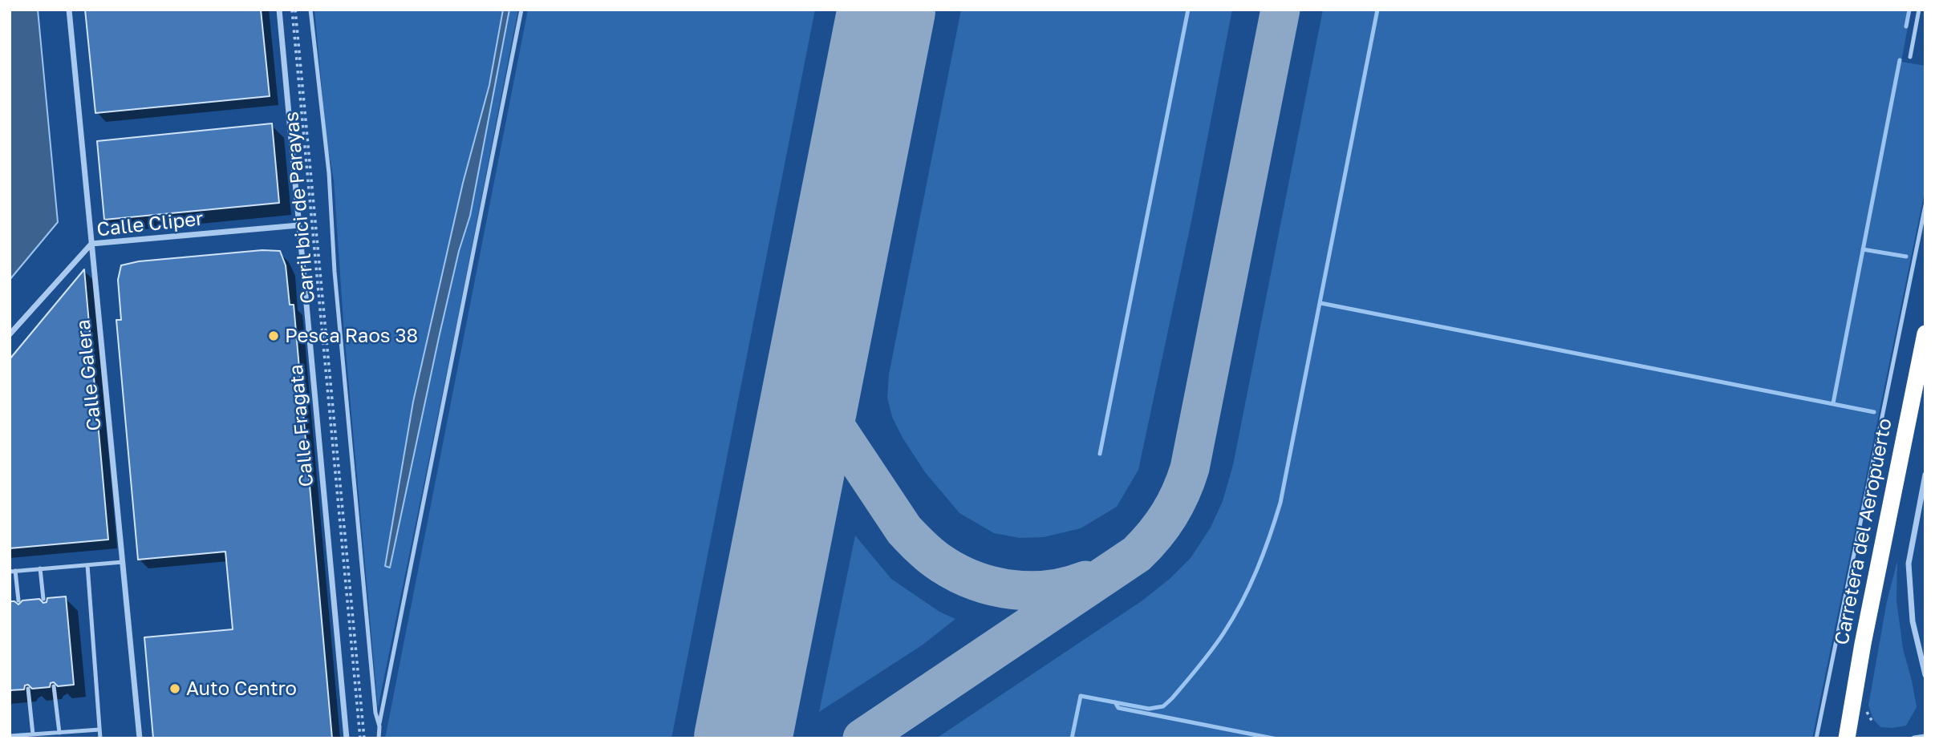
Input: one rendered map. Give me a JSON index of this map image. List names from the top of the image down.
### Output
{
  "streets": {
    "highway": ["Carretera del Aeropuerto"],
    "street": ["Calle Cliper", "Calle Galera", "Calle Fragata"],
    "path": ["Carril bici de Parayas"]
  },
  "crossings": [
    ["Calle Cliper", "Calle Galera"],
    ["Calle Cliper", "Calle Fragata"]
  ],
  "places": ["Pesca Raos 38", "Auto Centro"]
}
